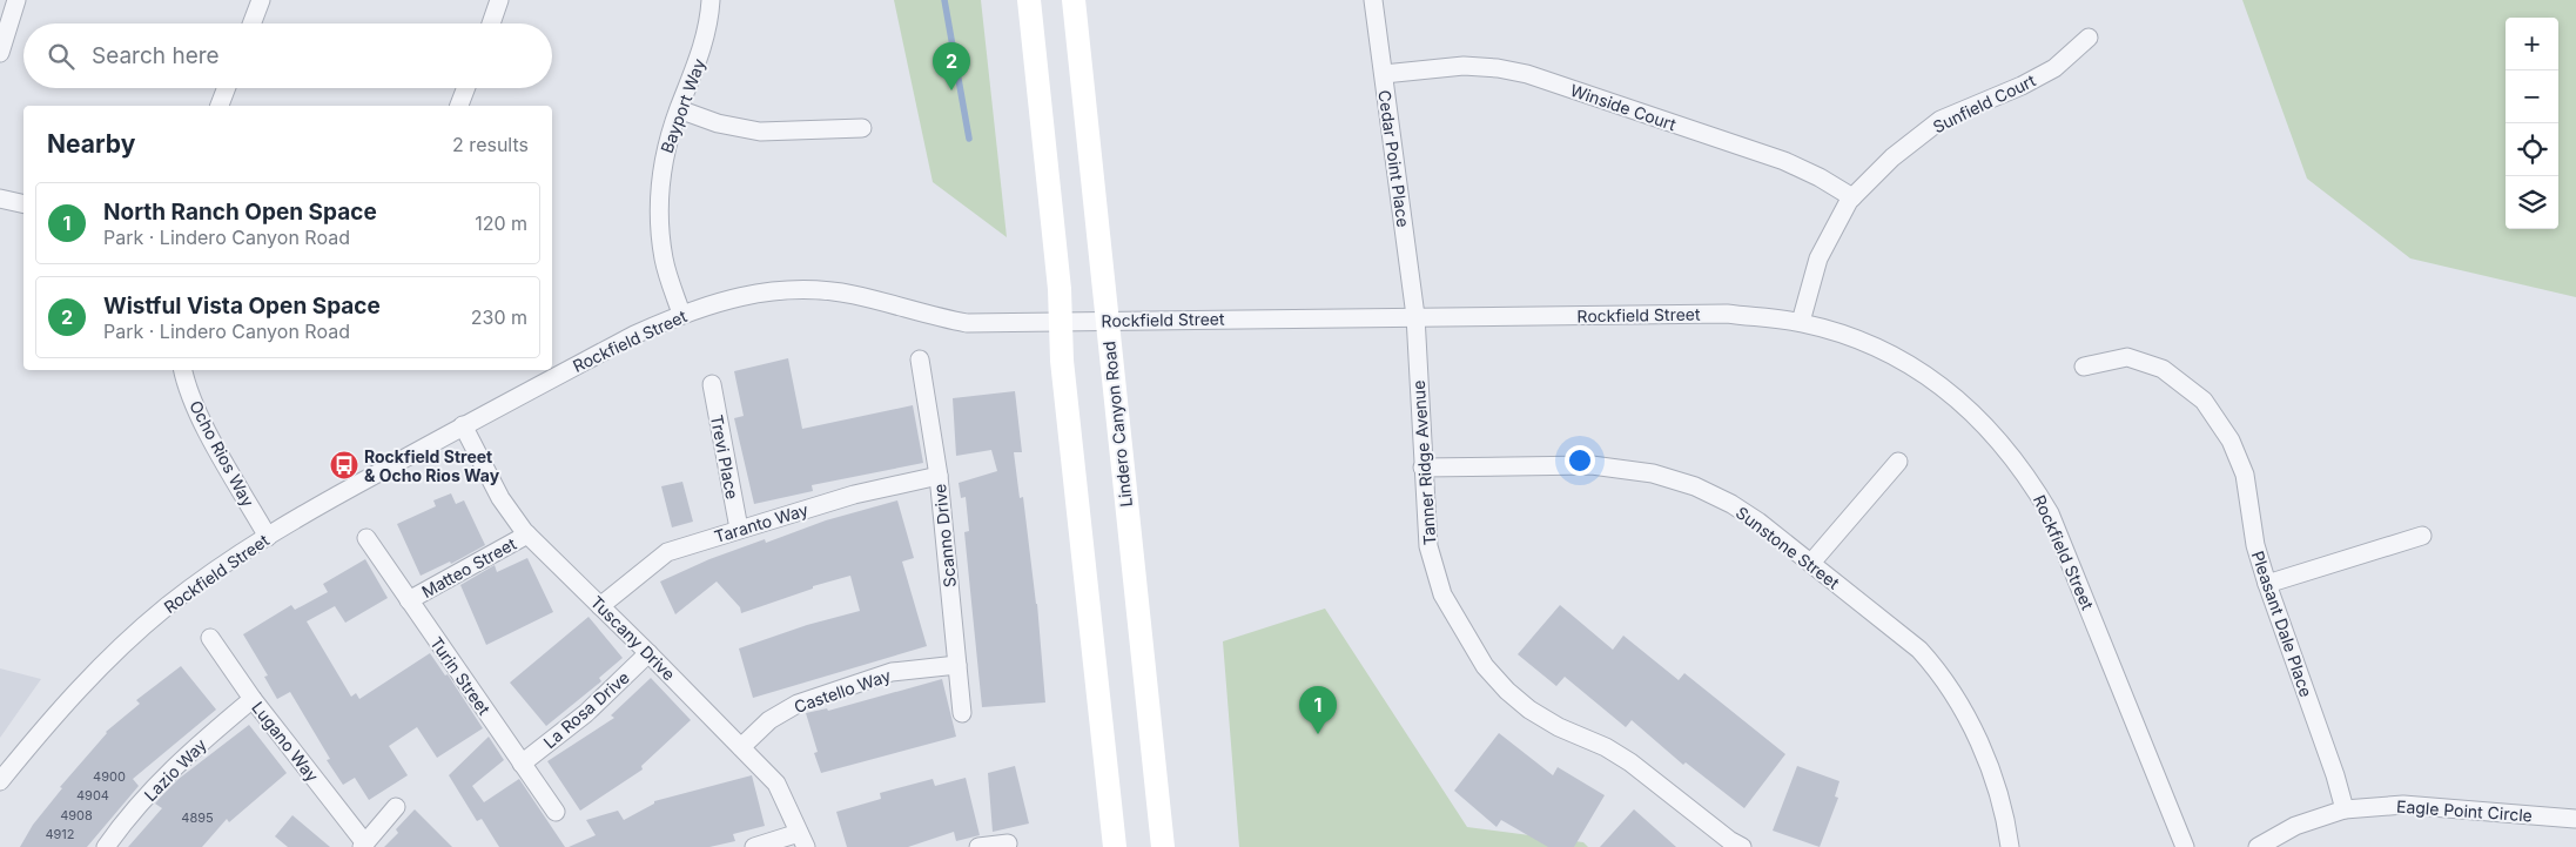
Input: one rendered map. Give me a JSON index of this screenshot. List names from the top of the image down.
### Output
{
  "streets": {
    "main road": ["Lindero Canyon Road"],
    "street": [
      "Sunfield Court",
      "Bayport Way",
      "Winside Court",
      "Cedar Point Place",
      "Rockfield Street",
      "Ocho Rios Way",
      "Trevi Place",
      "Tanner Ridge Avenue",
      "Taranto Way",
      "Scanno Drive",
      "Sunstone Street",
      "Matteo Street",
      "Pleasant Dale Place",
      "Tuscany Drive",
      "Turin Street",
      "Castello Way",
      "La Rosa Drive",
      "Lugano Way",
      "Lazio Way",
      "Eagle Point Circle"
    ]
  },
  "crossings": [
    ["Sunfield Court", "Winside Court"],
    ["Sunfield Court", "Rockfield Street"],
    ["Bayport Way", "Rockfield Street"],
    ["Winside Court", "Cedar Point Place"],
    ["Cedar Point Place", "Rockfield Street"],
    ["Cedar Point Place", "Tanner Ridge Avenue"],
    ["Rockfield Street", "Lindero Canyon Road"],
    ["Rockfield Street", "Ocho Rios Way"],
    ["Rockfield Street", "Tanner Ridge Avenue"],
    ["Rockfield Street", "Tuscany Drive"],
    ["Trevi Place", "Taranto Way"],
    ["Tanner Ridge Avenue", "Sunstone Street"],
    ["Taranto Way", "Scanno Drive"],
    ["Taranto Way", "Tuscany Drive"],
    ["Scanno Drive", "Castello Way"],
    ["Matteo Street", "Tuscany Drive"],
    ["Matteo Street", "Turin Street"],
    ["Pleasant Dale Place", "Eagle Point Circle"],
    ["Tuscany Drive", "Castello Way"],
    ["Tuscany Drive", "La Rosa Drive"],
    ["Turin Street", "La Rosa Drive"],
    ["Lugano Way", "Lazio Way"]
  ],
  "places": {
    "bus stop": ["Rockfield Street & Ocho Rios Way"]
  },
  "house_numbers": [
    "4900",
    "4904",
    "4908",
    "4895",
    "4912"
  ],
  "page": {
    "map_buttons": ["+", "−"],
    "search": "Search here",
    "pins": ["2", "1"],
    "heading": ["Nearby", "2 results"],
    "list": [
      {
        "mark": "1",
        "name": "North Ranch Open Space",
        "note": "Park · Lindero Canyon Road",
        "value": "120 m"
      },
      {
        "mark": "2",
        "name": "Wistful Vista Open Space",
        "note": "Park · Lindero Canyon Road",
        "value": "230 m"
      }
    ]
  }
}
